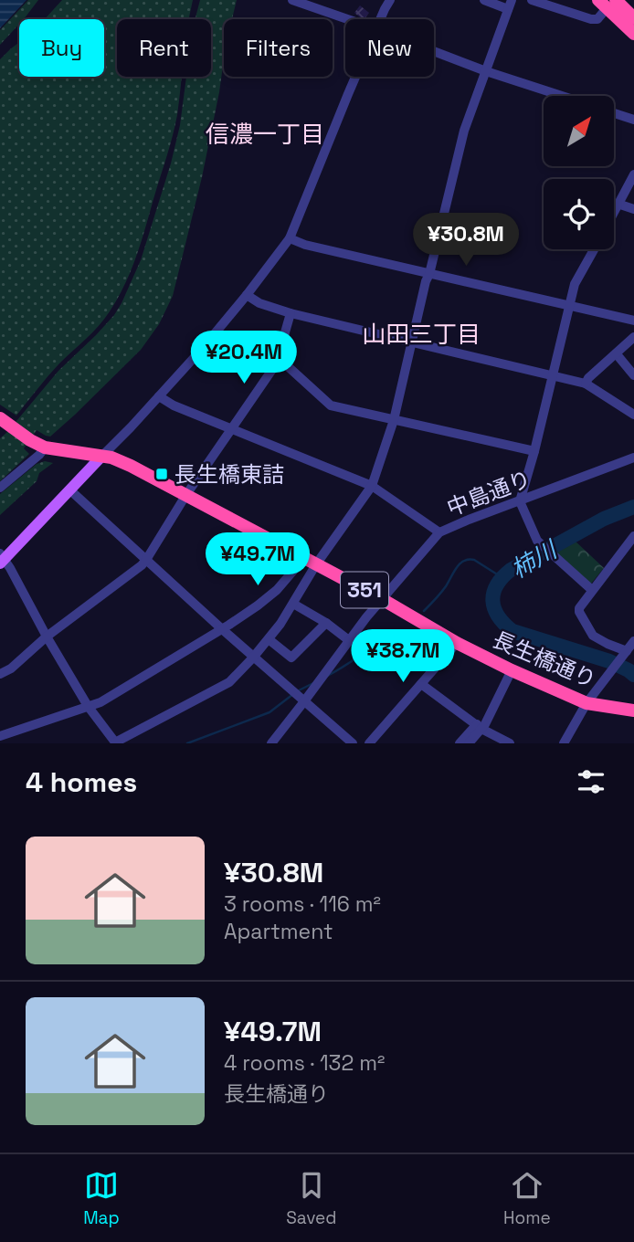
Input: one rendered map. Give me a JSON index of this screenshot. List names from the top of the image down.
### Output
{
  "streets": {
    "highway": ["351", "長生橋通り"],
    "street": ["中島通り"]
  },
  "crossings": [
    ["中島通り", "長生橋通り"]
  ],
  "districts": ["信濃一丁目", "山田三丁目"],
  "water": ["柿川"],
  "places": {
    "transit": ["長生橋東詰"]
  },
  "north": "top right",
  "page": {
    "chip": [
      "Buy",
      "Rent",
      "Filters",
      "New"
    ],
    "price": [
      "¥30.8M",
      "¥20.4M",
      "¥49.7M",
      "¥38.7M"
    ],
    "heading": "4 homes",
    "list": [
      {
        "name": "¥30.8M",
        "note": "3 rooms · 116 m² · Apartment"
      },
      {
        "name": "¥49.7M",
        "note": "4 rooms · 132 m² · 長生橋通り"
      }
    ],
    "tabs": ["Map", "Saved", "Home"]
  }
}
